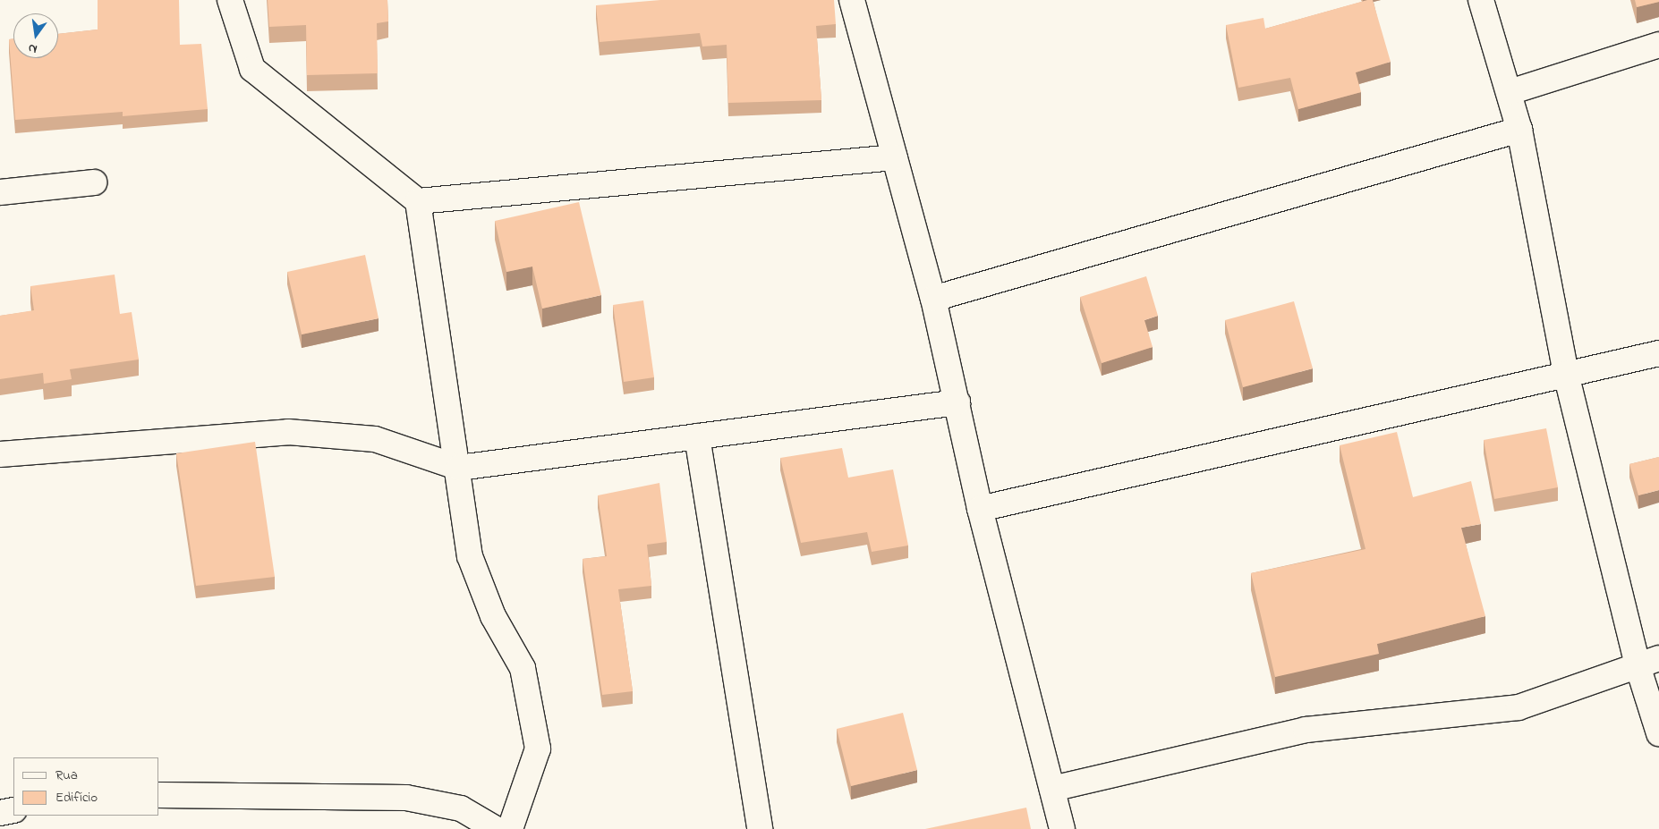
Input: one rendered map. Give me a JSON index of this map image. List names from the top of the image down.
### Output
{
  "legend": ["Rua", "Edifício"],
  "north": "bottom"
}
